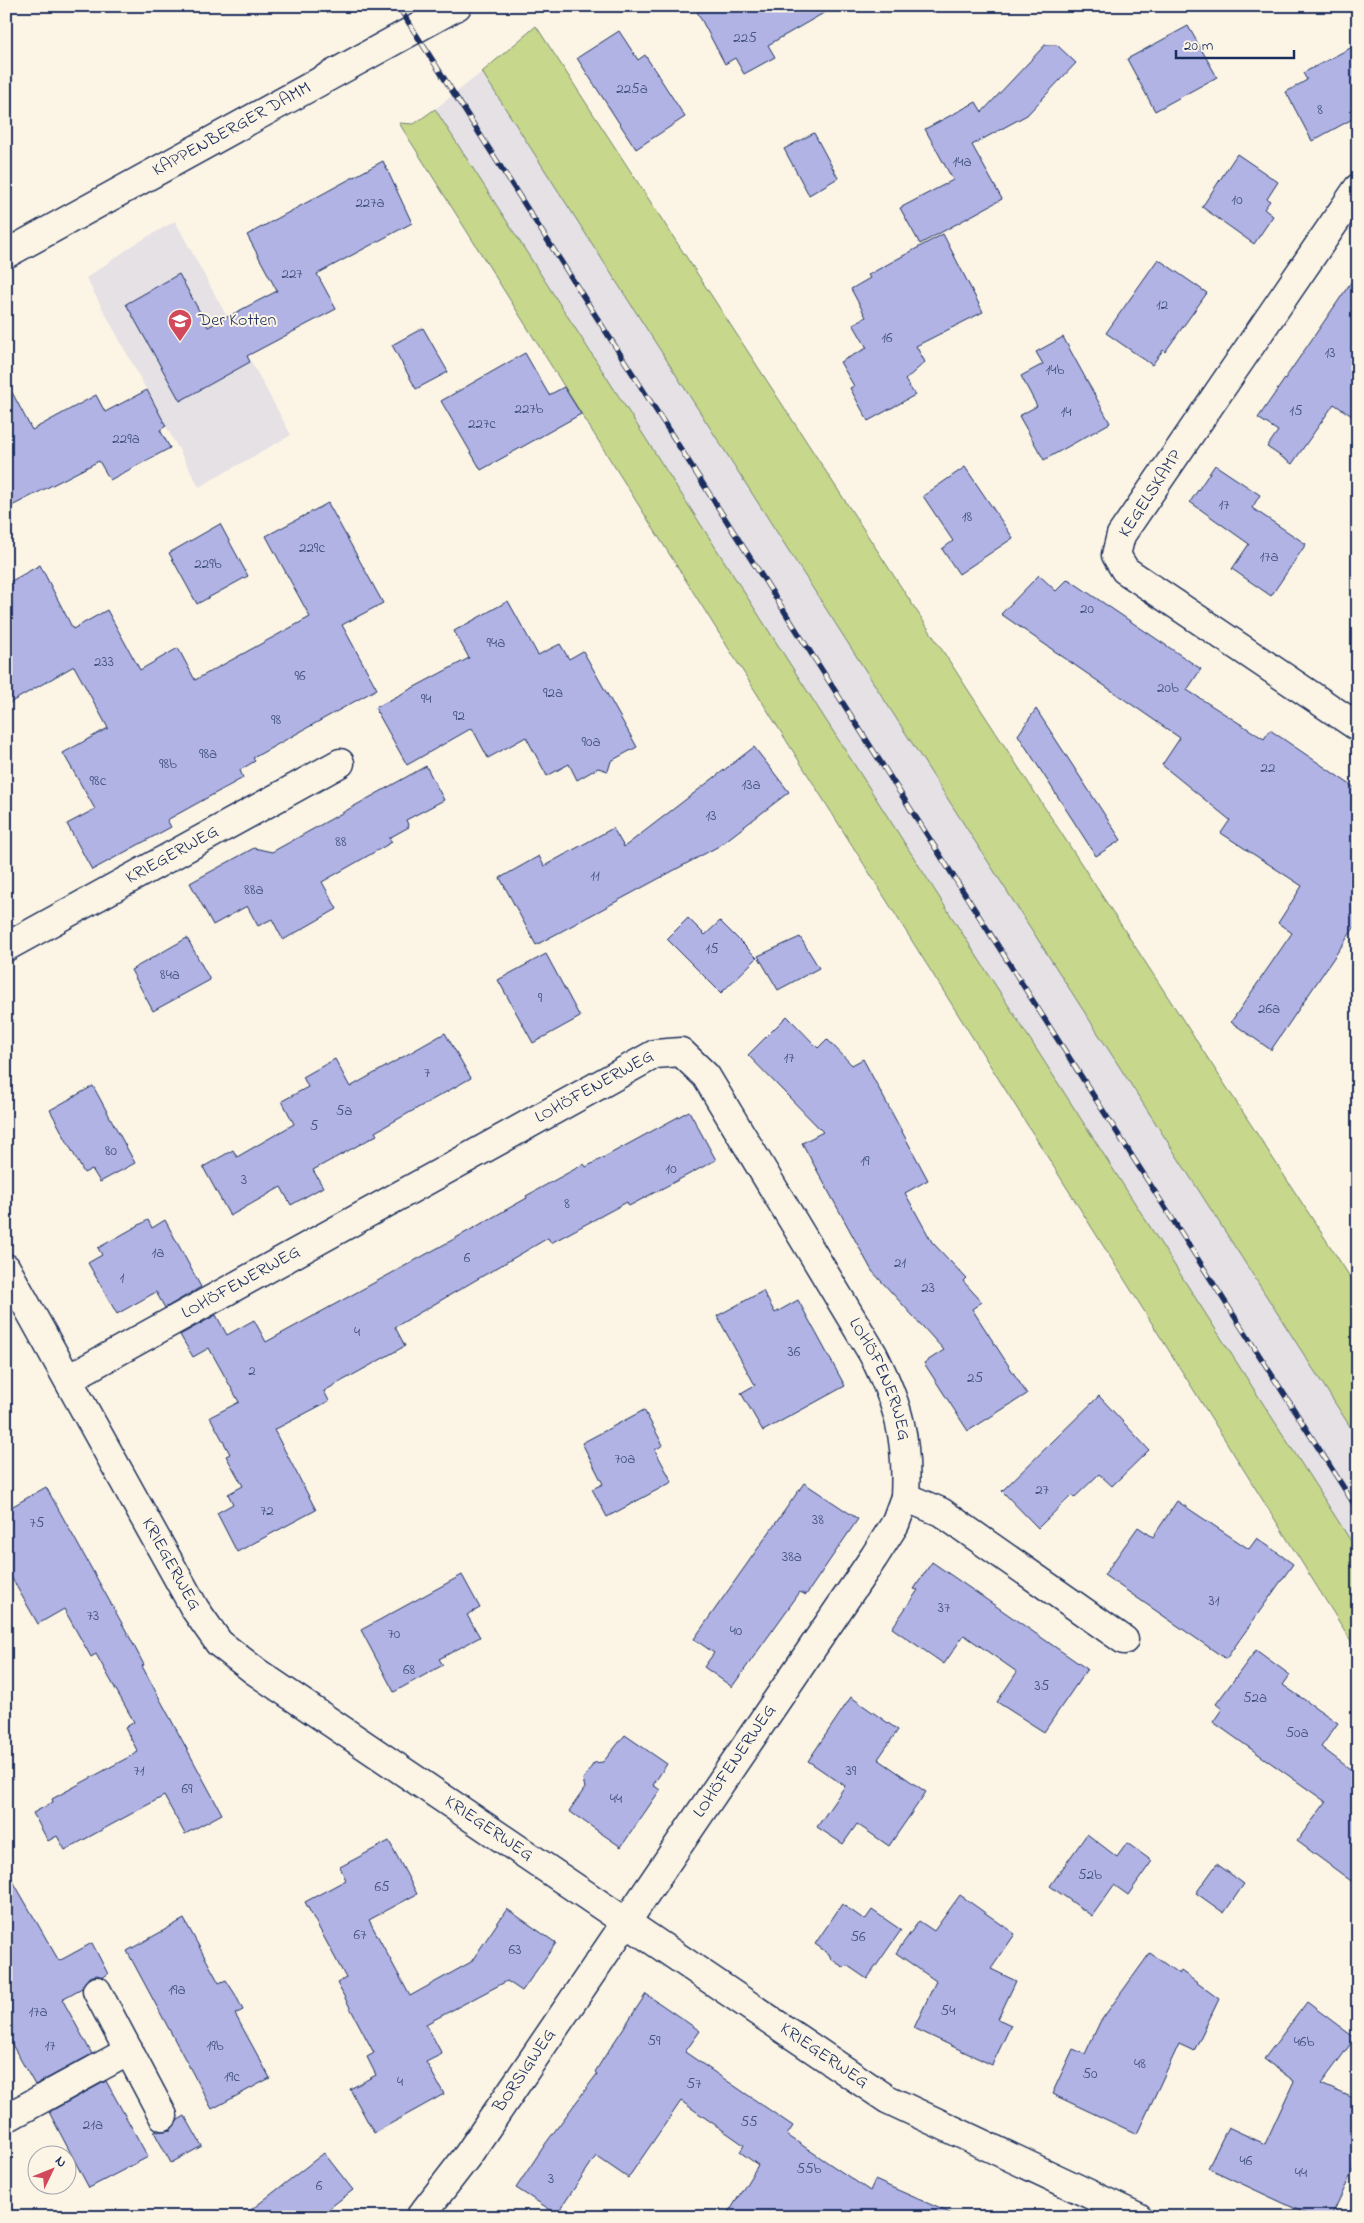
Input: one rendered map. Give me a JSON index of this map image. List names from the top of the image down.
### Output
{
  "streets": {
    "street": [
      "KAPPENBERGER DAMM",
      "KEGELSKAMP",
      "KRIEGERWEG",
      "LOHÖFENERWEG",
      "BORSIGWEG"
    ]
  },
  "crossings": [
    ["KRIEGERWEG", "LOHÖFENERWEG"],
    ["KRIEGERWEG", "BORSIGWEG"],
    ["LOHÖFENERWEG", "BORSIGWEG"]
  ],
  "places": {
    "school or university": ["Der Kotten"]
  },
  "house_numbers": [
    "225",
    "225a",
    "8",
    "14a",
    "10",
    "227a",
    "227",
    "12",
    "16",
    "13",
    "14b",
    "227b",
    "15",
    "14",
    "227c",
    "229a",
    "17",
    "18",
    "229c",
    "17a",
    "229b",
    "20",
    "94a",
    "233",
    "96",
    "20b",
    "92a",
    "94",
    "92",
    "98",
    "90a",
    "98a",
    "98b",
    "22",
    "98c",
    "13a",
    "13",
    "88",
    "11",
    "88a",
    "15",
    "84a",
    "9",
    "26a",
    "17",
    "7",
    "5a",
    "5",
    "80",
    "19",
    "10",
    "3",
    "8",
    "1a",
    "6",
    "21",
    "1",
    "23",
    "4",
    "36",
    "2",
    "25",
    "70a",
    "27",
    "72",
    "38",
    "75",
    "38a",
    "31",
    "37",
    "73",
    "40",
    "70",
    "68",
    "35",
    "52a",
    "50a",
    "71",
    "39",
    "69",
    "44",
    "52b",
    "65",
    "67",
    "56",
    "63",
    "19a",
    "54",
    "17a",
    "59",
    "46b",
    "17",
    "19b",
    "48",
    "50",
    "19c",
    "4",
    "57",
    "55",
    "21a",
    "46",
    "55b",
    "44",
    "3",
    "6"
  ],
  "scale_bar": "20 m",
  "north": "top right"
}
